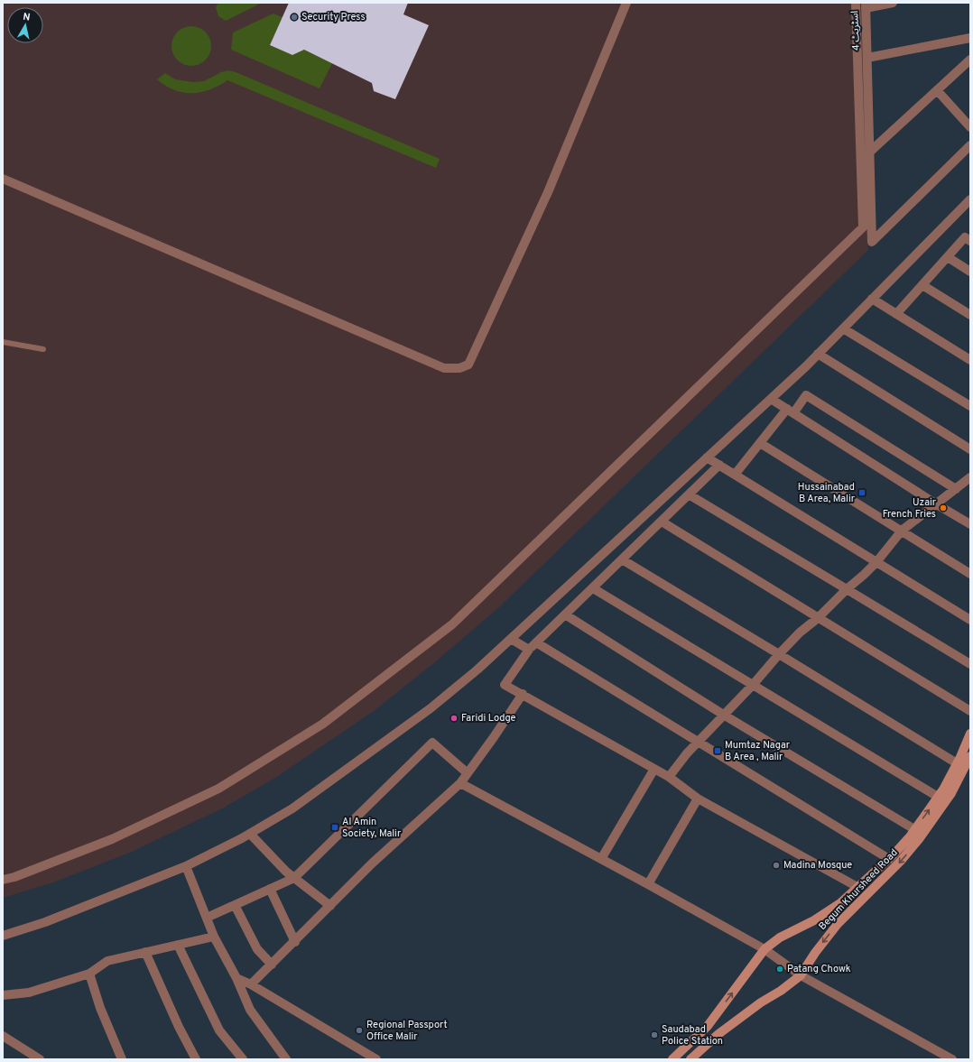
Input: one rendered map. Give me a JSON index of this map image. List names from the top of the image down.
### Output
{
  "streets": {
    "main road": ["Begum Khursheed Road"],
    "street": ["اسٹریٹ 4"]
  },
  "places": {
    "other": [
      "Security Press",
      "Uzair French Fries",
      "Faridi Lodge",
      "Madina Mosque",
      "Patang Chowk",
      "Regional Passport Office Malir",
      "Saudabad Police Station"
    ],
    "transit": ["Hussainabad B Area, Malir", "Mumtaz Nagar B Area , Malir", "Al Amin Society, Malir"]
  },
  "north": "top"
}
